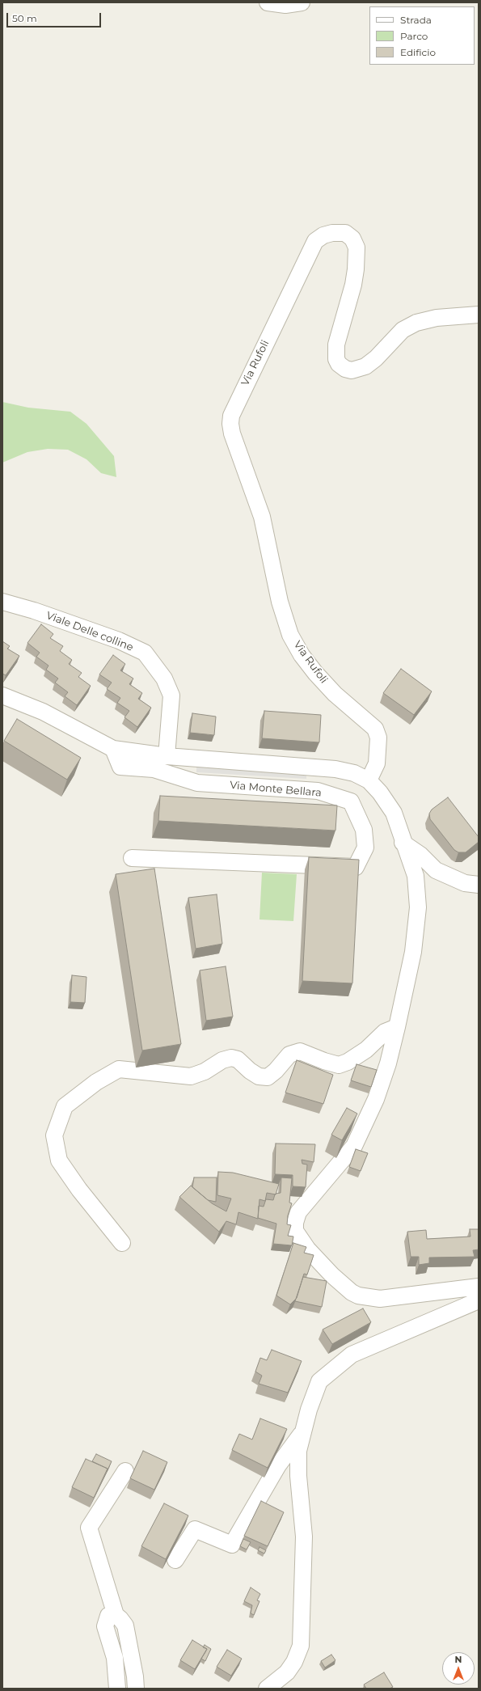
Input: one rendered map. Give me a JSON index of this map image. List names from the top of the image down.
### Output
{
  "streets": {
    "street": ["Via Rufoli", "Viale Delle colline", "Via Monte Bellara"]
  },
  "legend": ["Strada", "Parco", "Edificio"],
  "scale_bar": "50 m",
  "north": "top"
}
